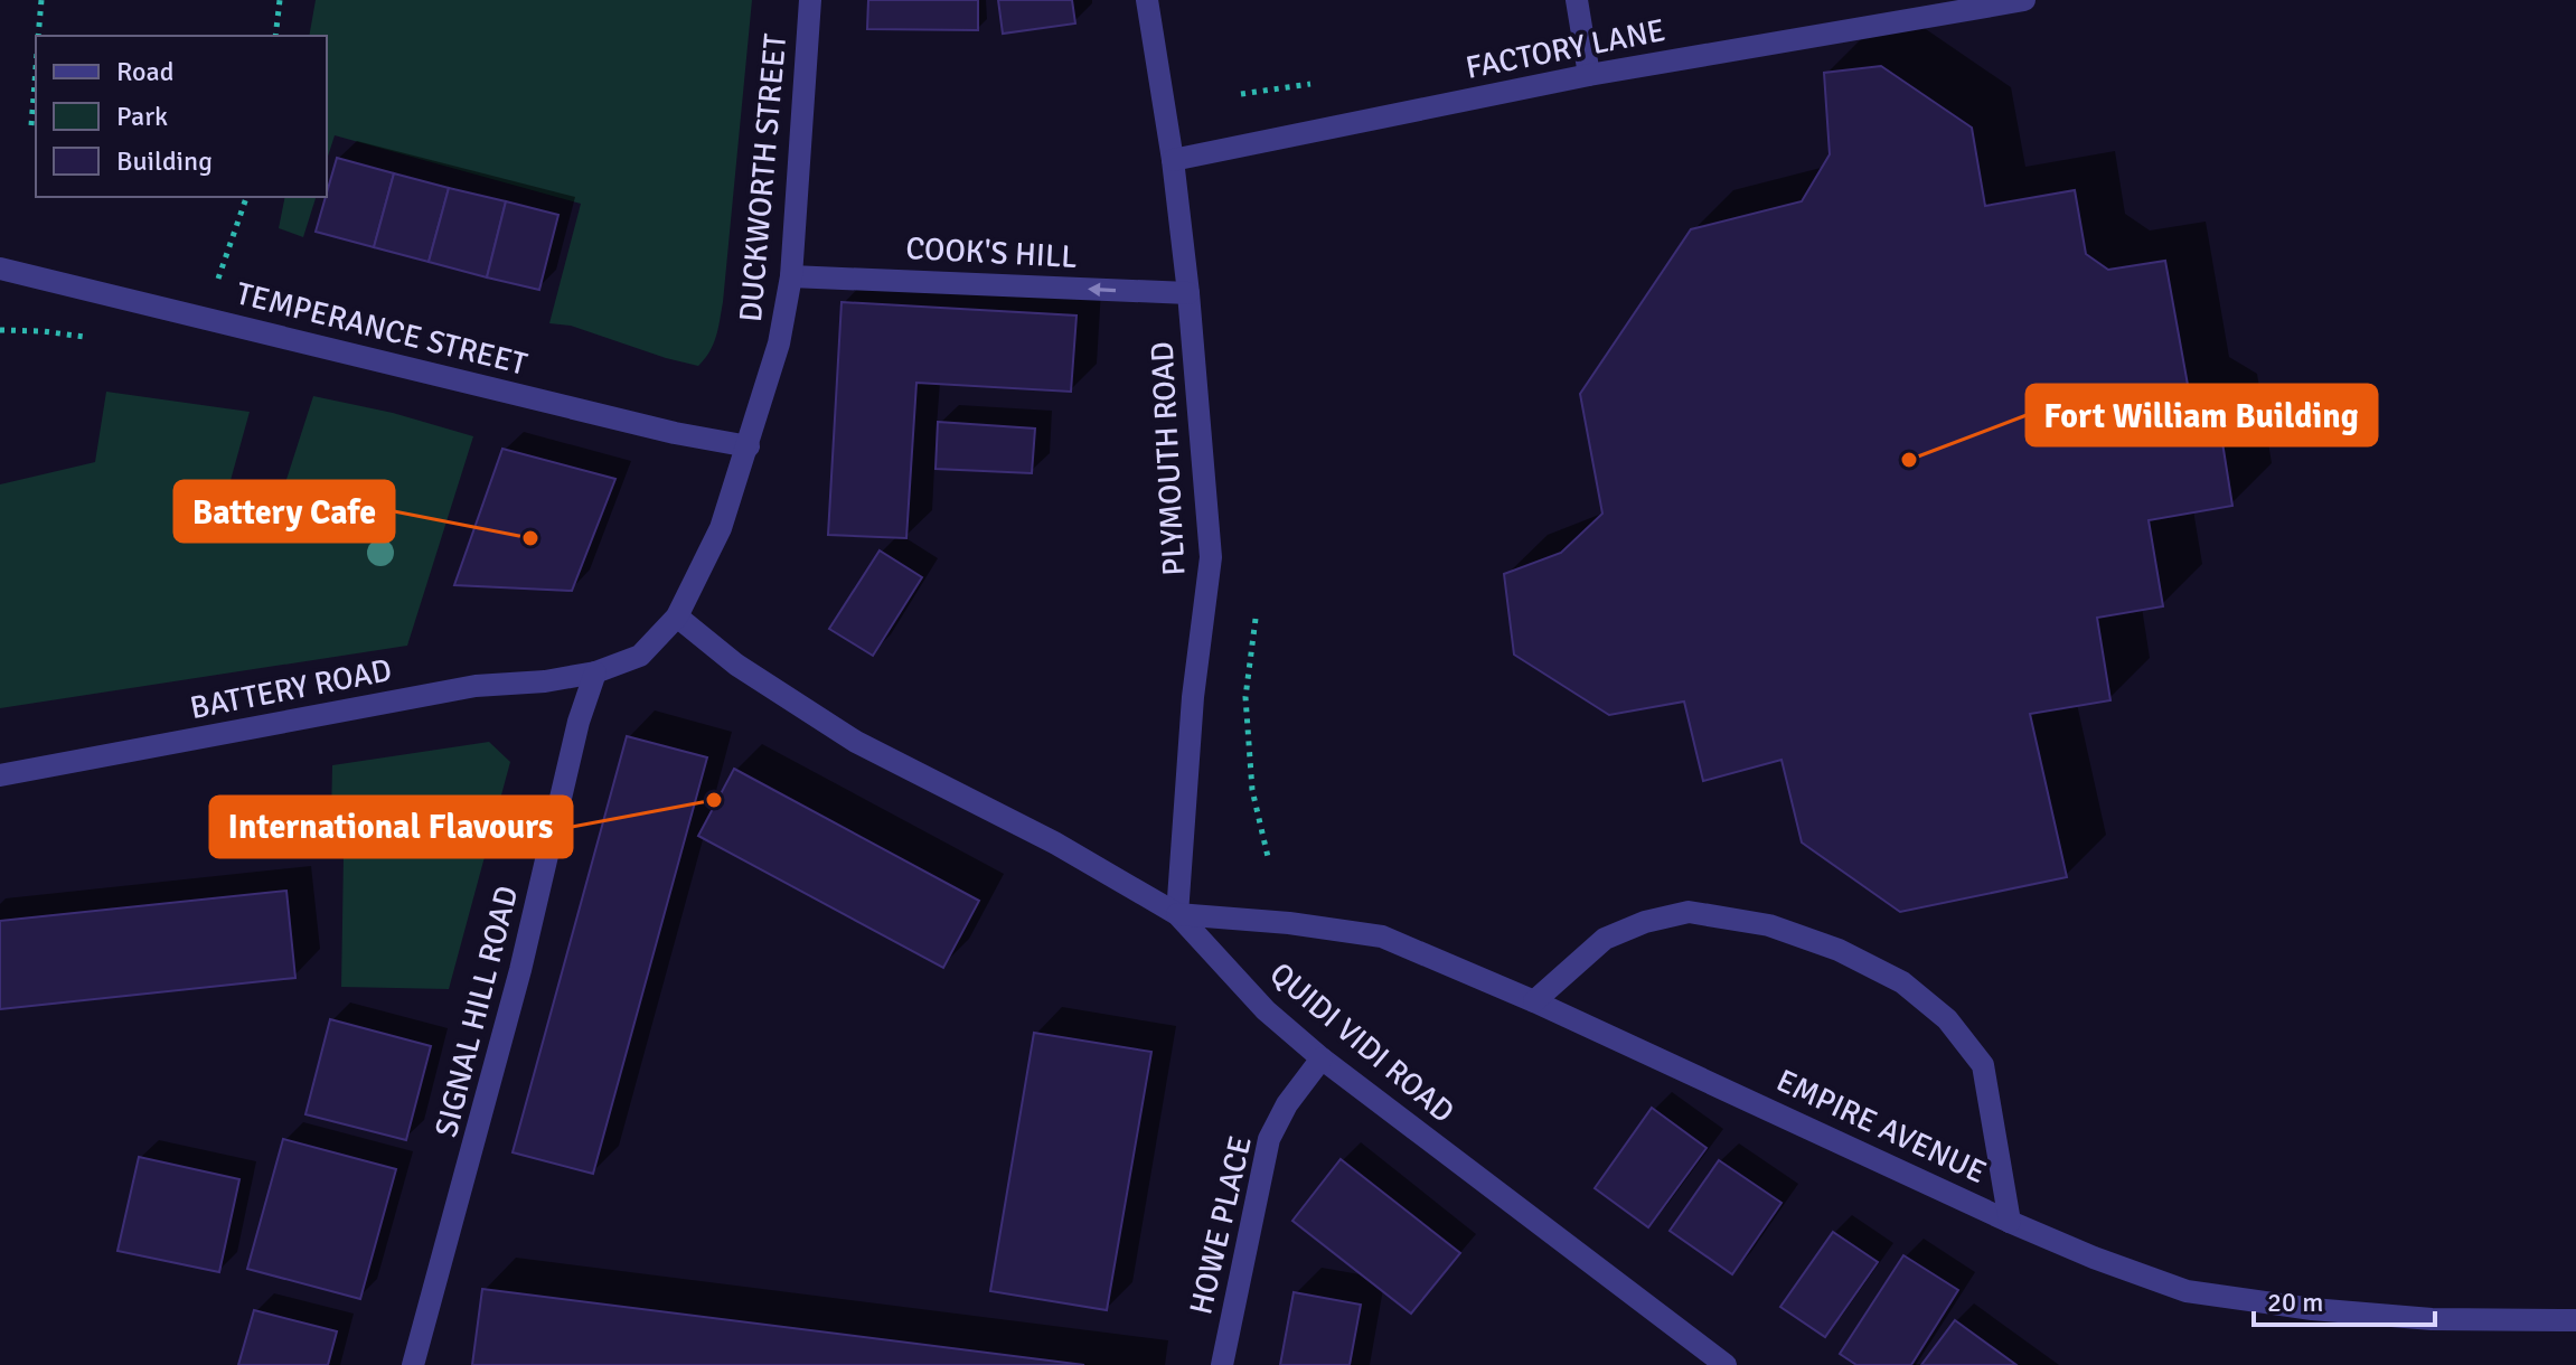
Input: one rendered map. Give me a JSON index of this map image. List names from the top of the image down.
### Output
{
  "streets": {
    "street": [
      "FACTORY LANE",
      "DUCKWORTH STREET",
      "COOK'S HILL",
      "TEMPERANCE STREET",
      "PLYMOUTH ROAD",
      "BATTERY ROAD",
      "SIGNAL HILL ROAD",
      "QUIDI VIDI ROAD",
      "EMPIRE AVENUE",
      "HOWE PLACE"
    ]
  },
  "crossings": [
    ["FACTORY LANE", "PLYMOUTH ROAD"],
    ["DUCKWORTH STREET", "COOK'S HILL"],
    ["DUCKWORTH STREET", "TEMPERANCE STREET"],
    ["DUCKWORTH STREET", "BATTERY ROAD"],
    ["DUCKWORTH STREET", "SIGNAL HILL ROAD"],
    ["DUCKWORTH STREET", "QUIDI VIDI ROAD"],
    ["COOK'S HILL", "PLYMOUTH ROAD"],
    ["PLYMOUTH ROAD", "QUIDI VIDI ROAD"],
    ["PLYMOUTH ROAD", "EMPIRE AVENUE"],
    ["BATTERY ROAD", "SIGNAL HILL ROAD"],
    ["QUIDI VIDI ROAD", "EMPIRE AVENUE"],
    ["QUIDI VIDI ROAD", "HOWE PLACE"]
  ],
  "one_way": ["COOK'S HILL"],
  "places": ["Fort William Building", "Battery Cafe", "International Flavours"],
  "legend": ["Road", "Park", "Building"],
  "scale_bar": "20 m"
}
